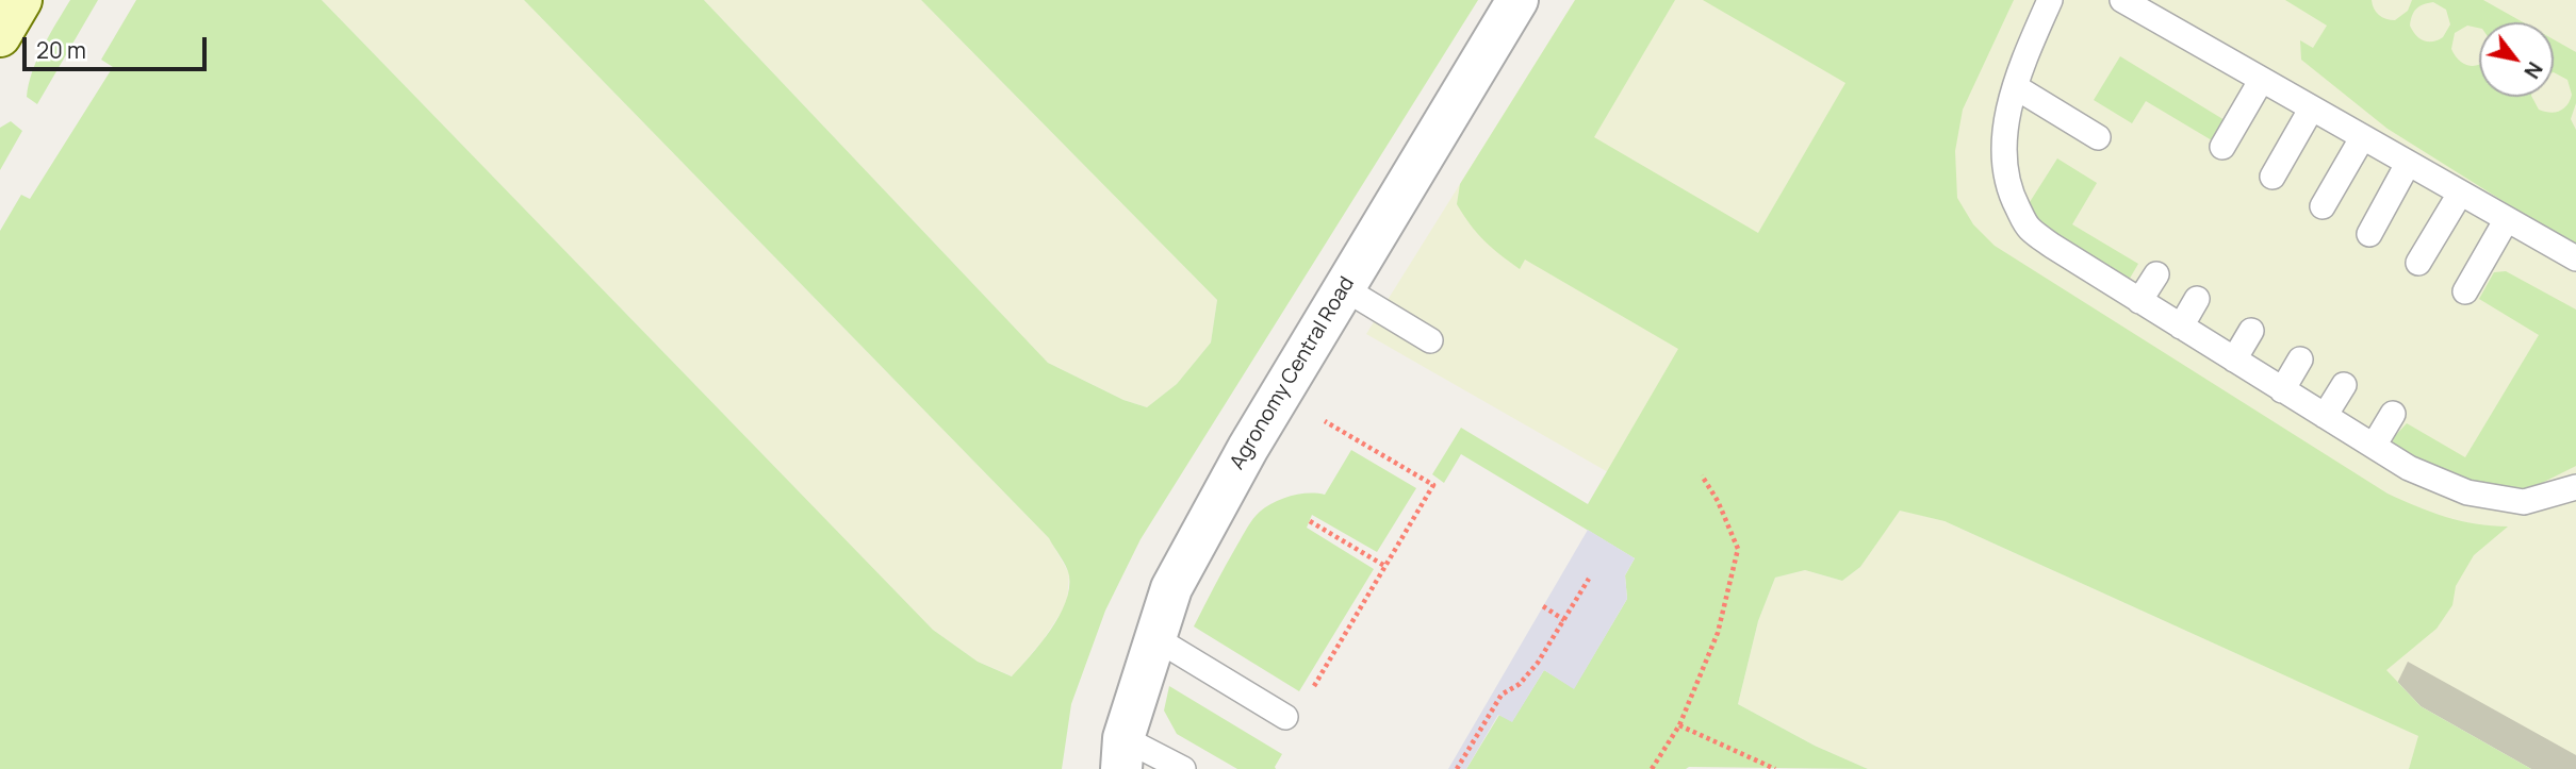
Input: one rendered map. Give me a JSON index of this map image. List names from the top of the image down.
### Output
{
  "streets": {
    "street": ["Agronomy Central Road"]
  },
  "scale_bar": "20 m",
  "north": "bottom right"
}
